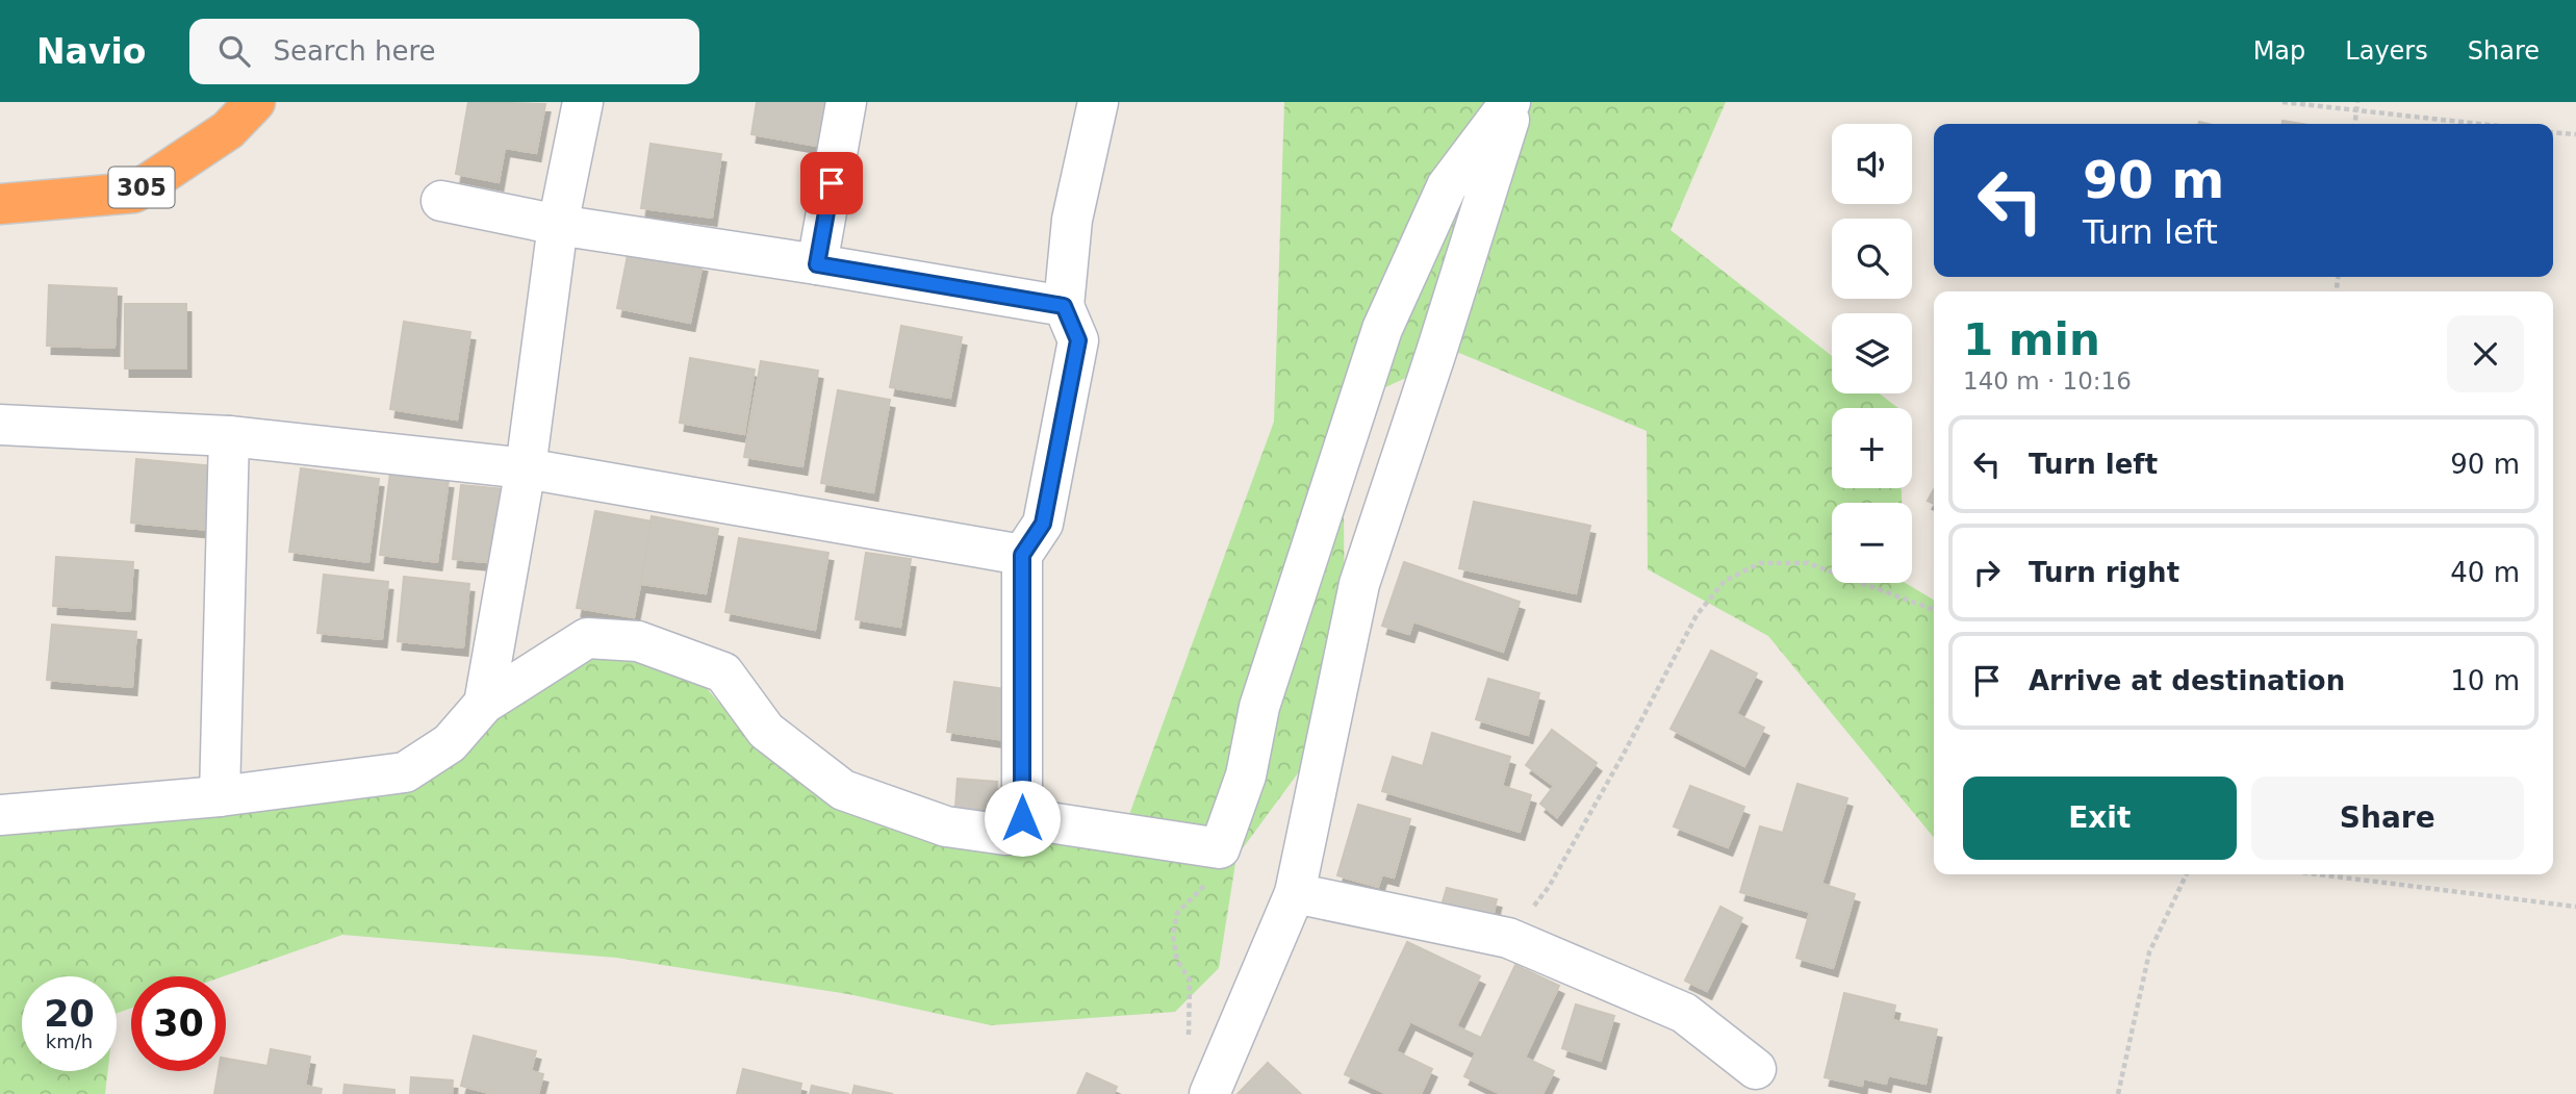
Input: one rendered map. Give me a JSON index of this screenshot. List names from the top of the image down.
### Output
{
  "streets": {
    "highway": ["305"]
  },
  "page": {
    "header": "Navio",
    "search": "Search here",
    "nav": ["Map", "Layers", "Share"],
    "map_buttons": ["+", "−"],
    "turn": ["90 m", "Turn left"],
    "heading": ["1 min", "140 m · 10:16"],
    "list": [
      {
        "name": "Turn left",
        "value": "90 m"
      },
      {
        "name": "Turn right",
        "value": "40 m"
      },
      {
        "name": "Arrive at destination",
        "value": "10 m"
      }
    ],
    "buttons": ["Exit", "Share"],
    "speed": "20 km/h",
    "limit": "30"
  }
}
